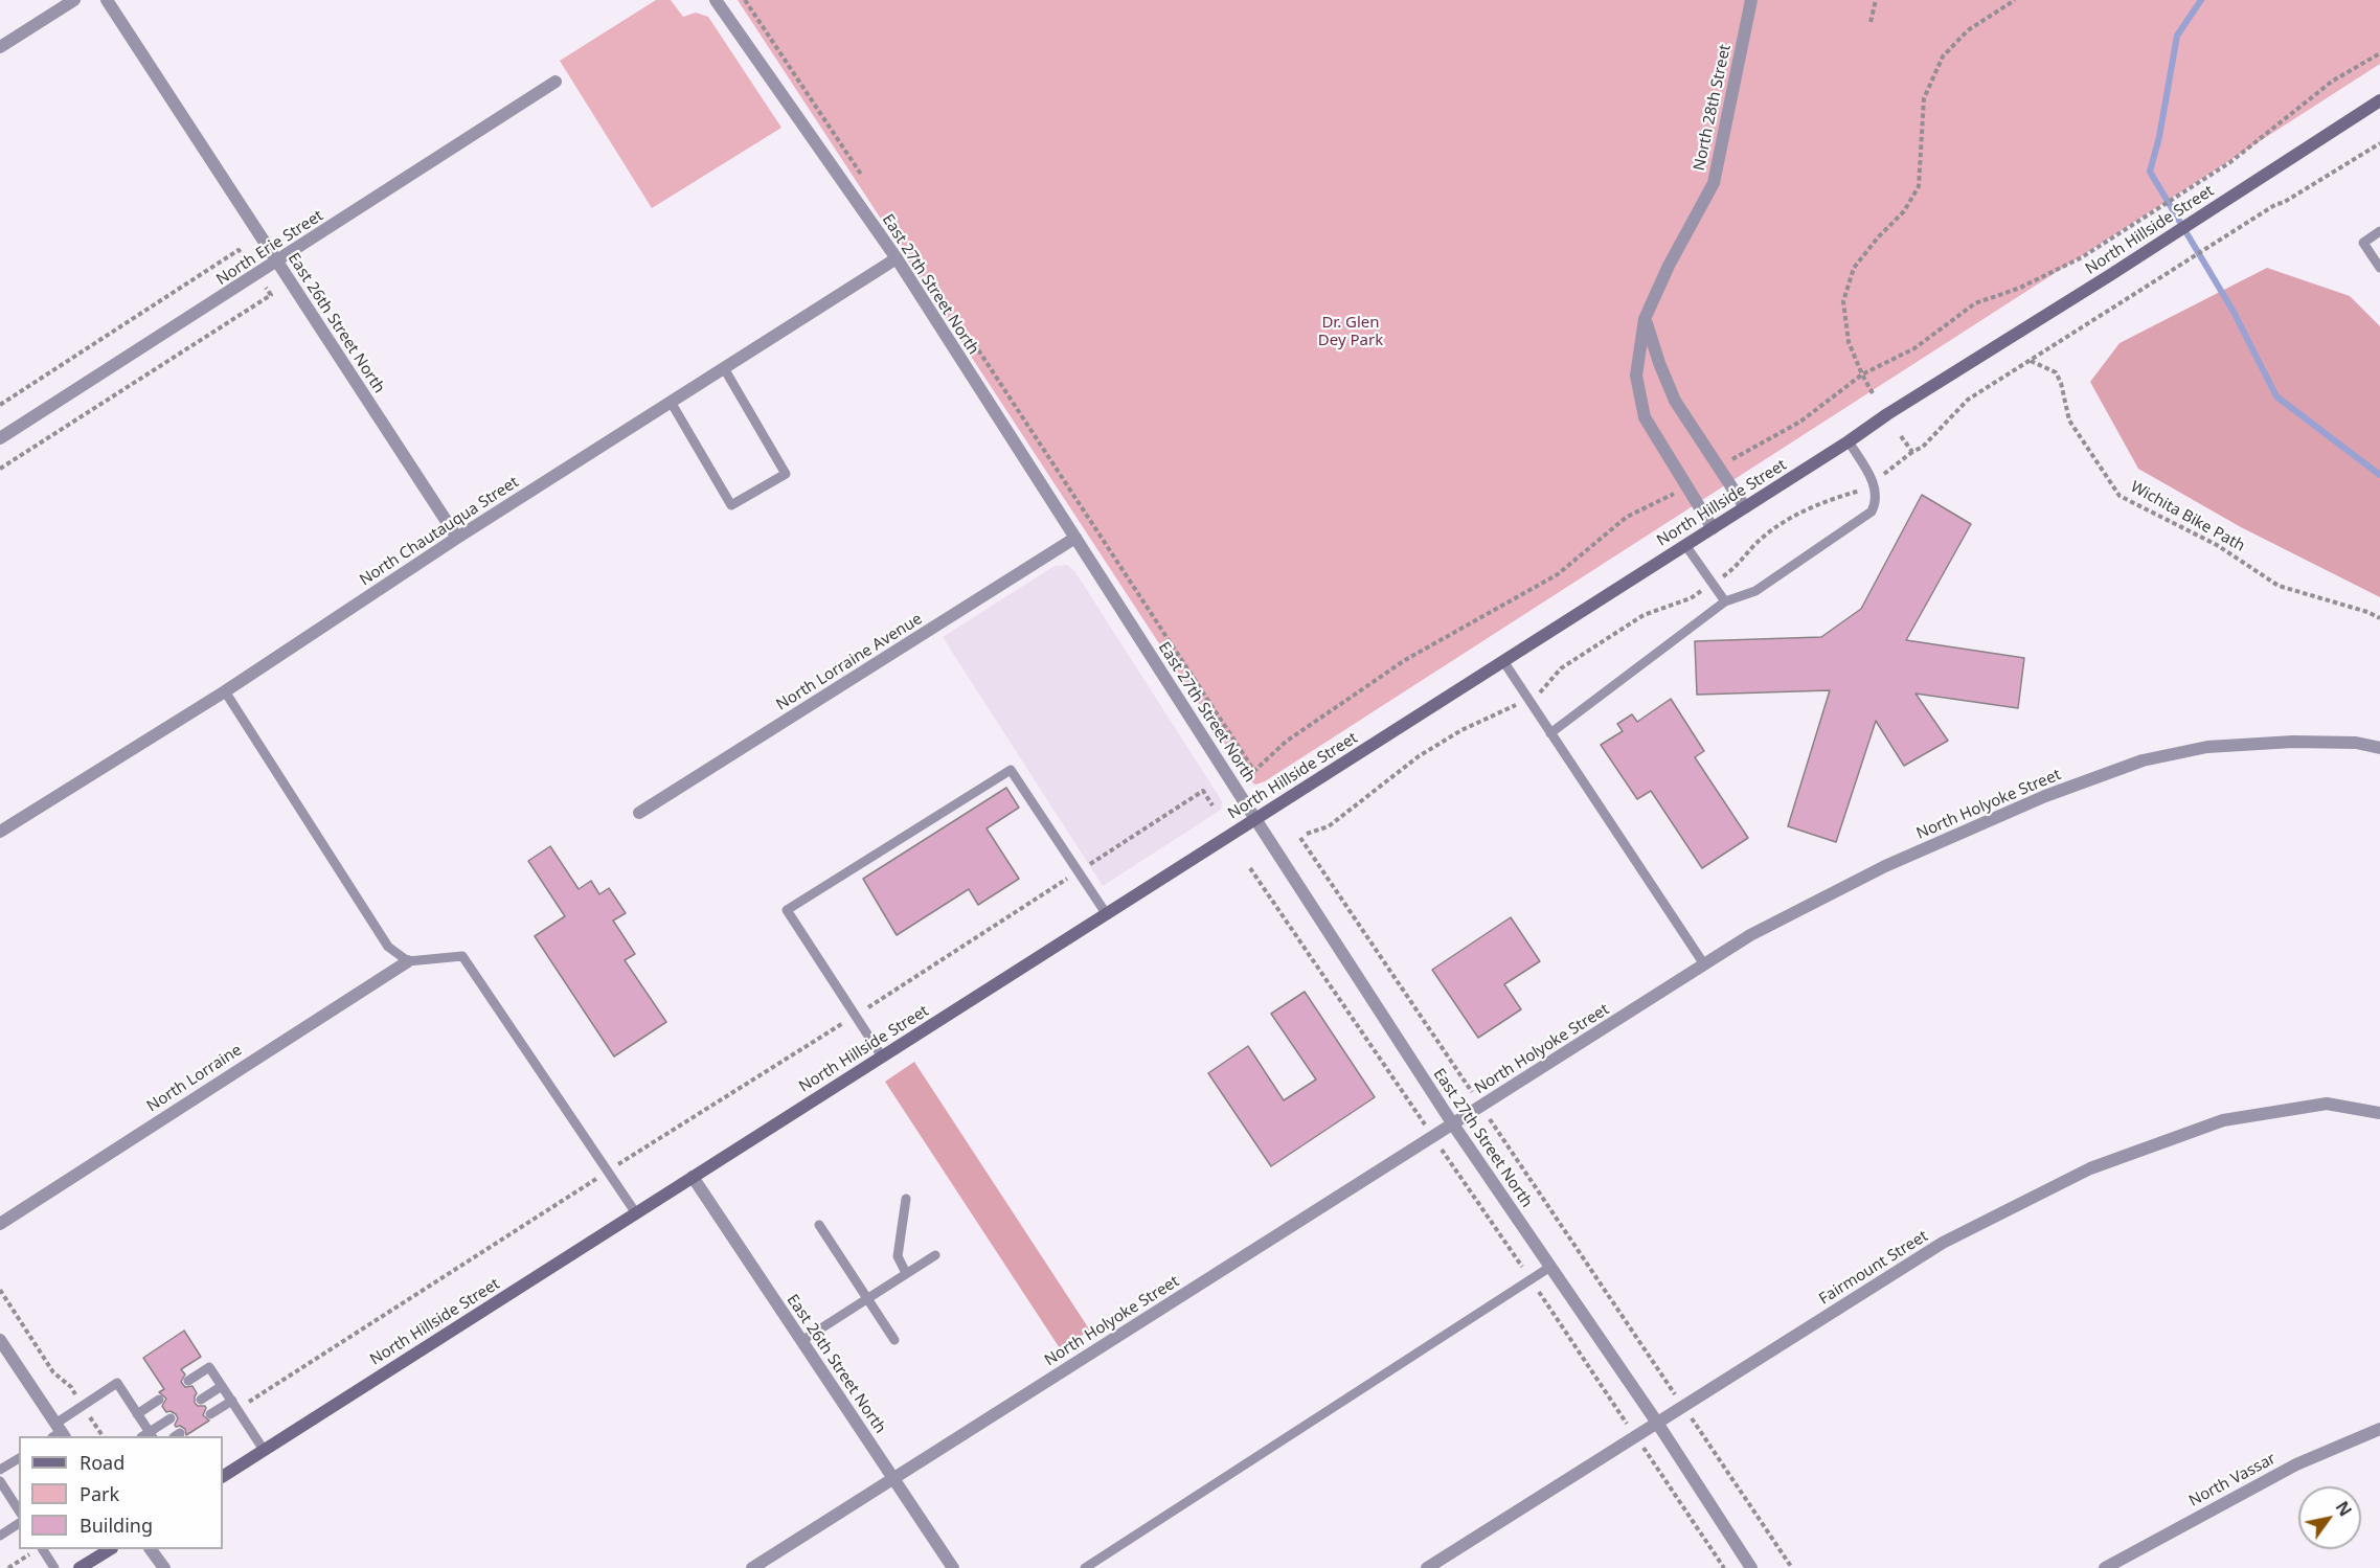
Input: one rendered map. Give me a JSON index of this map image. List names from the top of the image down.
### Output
{
  "streets": {
    "main road": ["North Hillside Street"],
    "street": [
      "North 28th Street",
      "North Erie Street",
      "East 27th Street North",
      "East 26th Street North",
      "North Chautauqua Street",
      "North Lorraine Avenue",
      "North Holyoke Street",
      "North Lorraine",
      "Fairmount Street",
      "North Vassar"
    ],
    "path": ["Wichita Bike Path"]
  },
  "crossings": [
    ["North 28th Street", "North Hillside Street"],
    ["North Hillside Street", "East 27th Street North"],
    ["North Hillside Street", "East 26th Street North"],
    ["North Erie Street", "East 26th Street North"],
    ["East 27th Street North", "North Chautauqua Street"],
    ["East 27th Street North", "North Lorraine Avenue"],
    ["East 27th Street North", "North Holyoke Street"],
    ["East 27th Street North", "Fairmount Street"],
    ["East 26th Street North", "North Chautauqua Street"],
    ["East 26th Street North", "North Holyoke Street"]
  ],
  "parks": ["Dr. Glen Dey Park"],
  "legend": ["Road", "Park", "Building"],
  "north": "top right"
}
